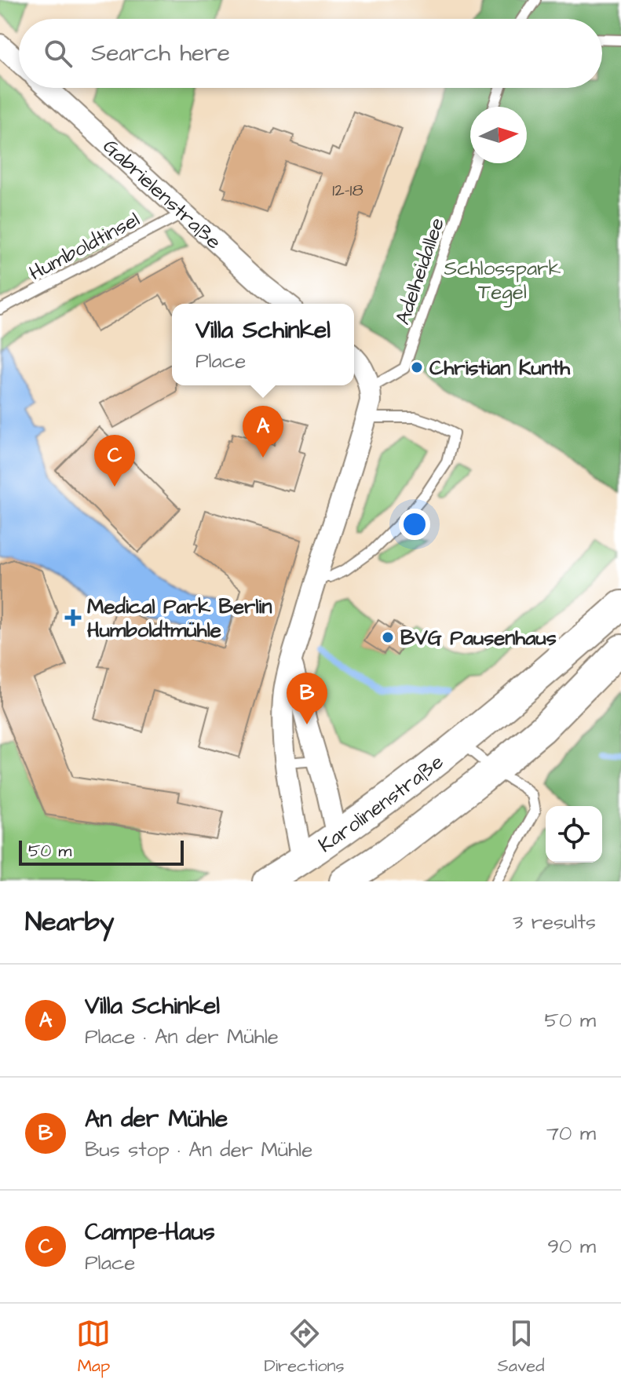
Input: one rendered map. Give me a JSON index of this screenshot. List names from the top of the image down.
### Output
{
  "streets": {
    "main road": ["Karolinenstraße"],
    "street": ["Gabrielenstraße"],
    "lane": ["Humboldtinsel", "Adelheidallee"]
  },
  "crossings": [
    ["Gabrielenstraße", "Humboldtinsel"]
  ],
  "parks": ["Schlosspark Tegel"],
  "places": {
    "other": ["Christian Kunth", "BVG Pausenhaus"],
    "health": ["Medical Park Berlin Humboldtmühle"]
  },
  "house_numbers": ["12-18"],
  "scale_bar": "50 m",
  "north": "right",
  "page": {
    "search": "Search here",
    "popup": ["Villa Schinkel", "Place"],
    "pins": ["A", "C", "B"],
    "scale": "50 m",
    "heading": ["Nearby", "3 results"],
    "list": [
      {
        "mark": "A",
        "name": "Villa Schinkel",
        "note": "Place · An der Mühle",
        "value": "50 m"
      },
      {
        "mark": "B",
        "name": "An der Mühle",
        "note": "Bus stop · An der Mühle",
        "value": "70 m"
      },
      {
        "mark": "C",
        "name": "Campe-Haus",
        "note": "Place",
        "value": "90 m"
      }
    ],
    "nav": ["Map", "Directions", "Saved"]
  }
}
